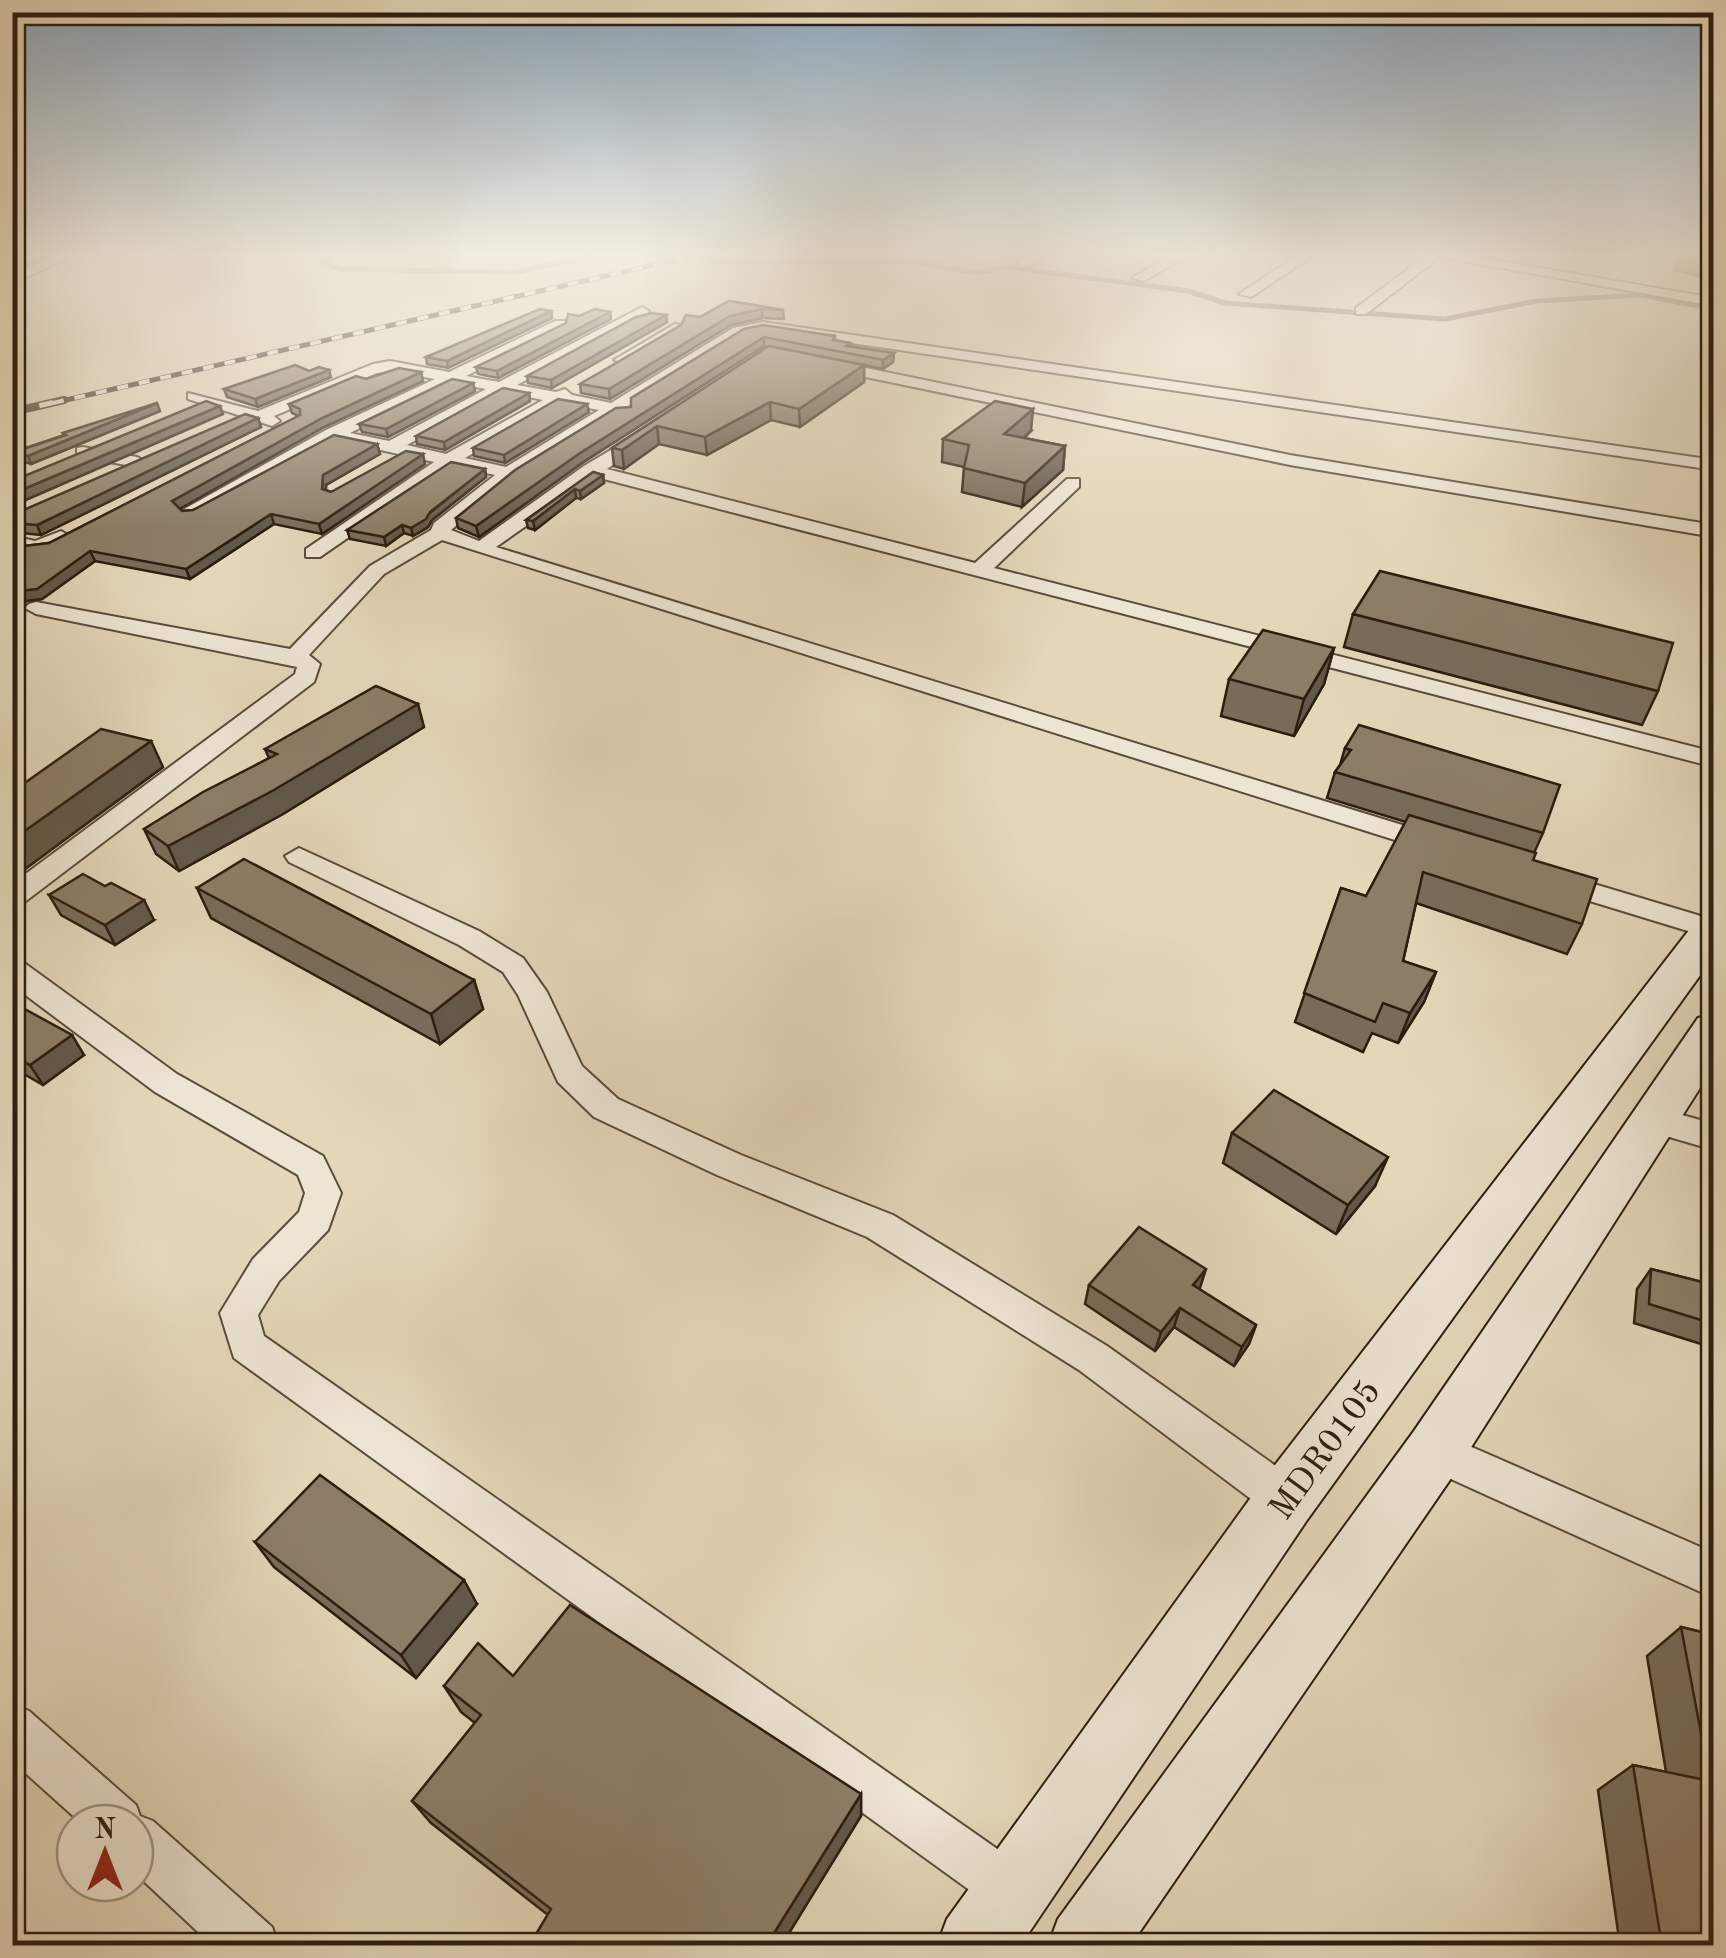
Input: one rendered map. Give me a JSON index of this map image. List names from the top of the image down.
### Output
{
  "streets": {
    "main road": ["MDR0105"]
  },
  "north": "top"
}
